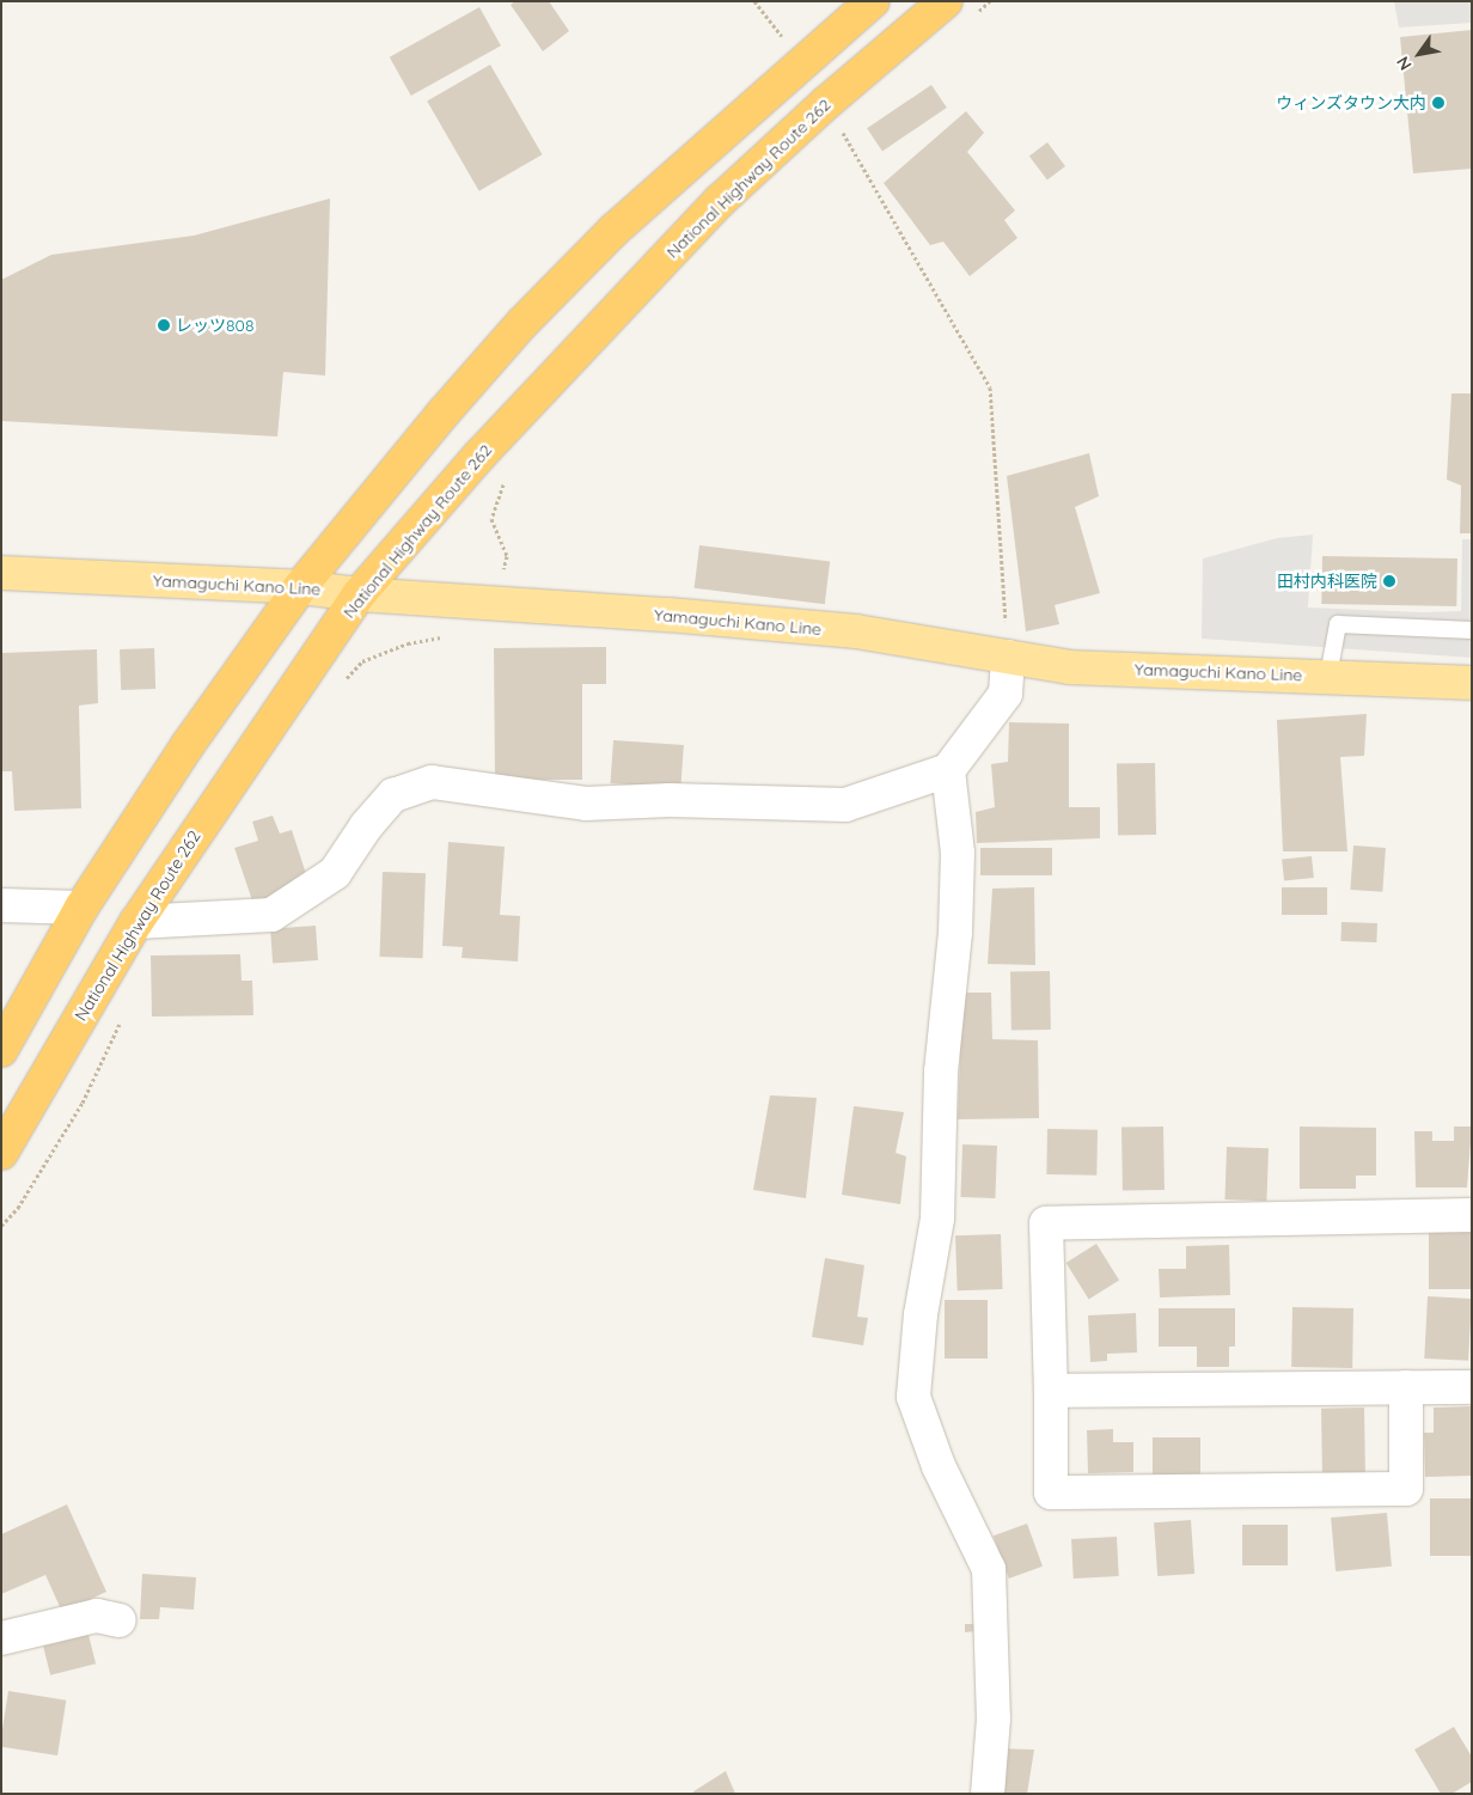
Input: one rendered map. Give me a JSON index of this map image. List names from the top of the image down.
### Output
{
  "streets": {
    "highway": ["National Highway Route 262"],
    "main road": ["Yamaguchi Kano Line"]
  },
  "crossings": [
    ["National Highway Route 262", "Yamaguchi Kano Line"]
  ],
  "places": ["ウィンズタウン大内", "レッツ808", "田村内科医院"],
  "north": "bottom left"
}
